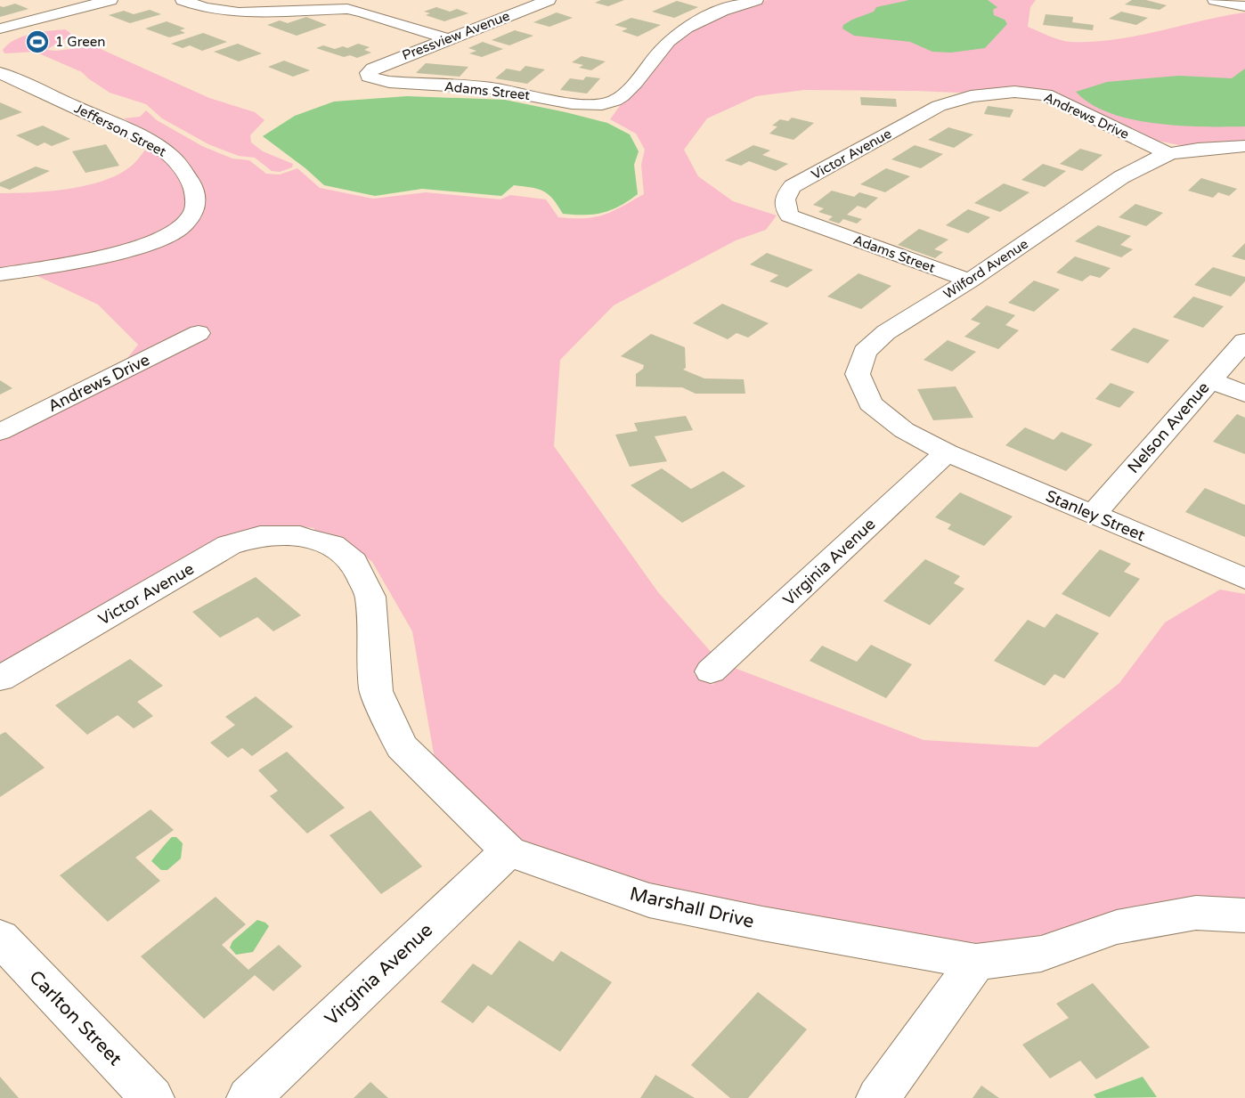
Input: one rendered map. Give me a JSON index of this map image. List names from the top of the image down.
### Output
{
  "streets": {
    "street": [
      "Pressview Avenue",
      "Adams Street",
      "Andrews Drive",
      "Jefferson Street",
      "Victor Avenue",
      "Wilford Avenue",
      "Nelson Avenue",
      "Stanley Street",
      "Virginia Avenue",
      "Marshall Drive",
      "Carlton Street"
    ]
  },
  "crossings": [
    ["Pressview Avenue", "Adams Street"],
    ["Adams Street", "Victor Avenue"],
    ["Adams Street", "Wilford Avenue"],
    ["Andrews Drive", "Victor Avenue"],
    ["Andrews Drive", "Wilford Avenue"],
    ["Victor Avenue", "Marshall Drive"],
    ["Wilford Avenue", "Stanley Street"],
    ["Wilford Avenue", "Virginia Avenue"],
    ["Nelson Avenue", "Stanley Street"],
    ["Stanley Street", "Virginia Avenue"],
    ["Virginia Avenue", "Marshall Drive"]
  ],
  "places": {
    "sports": ["1 Green"]
  }
}
